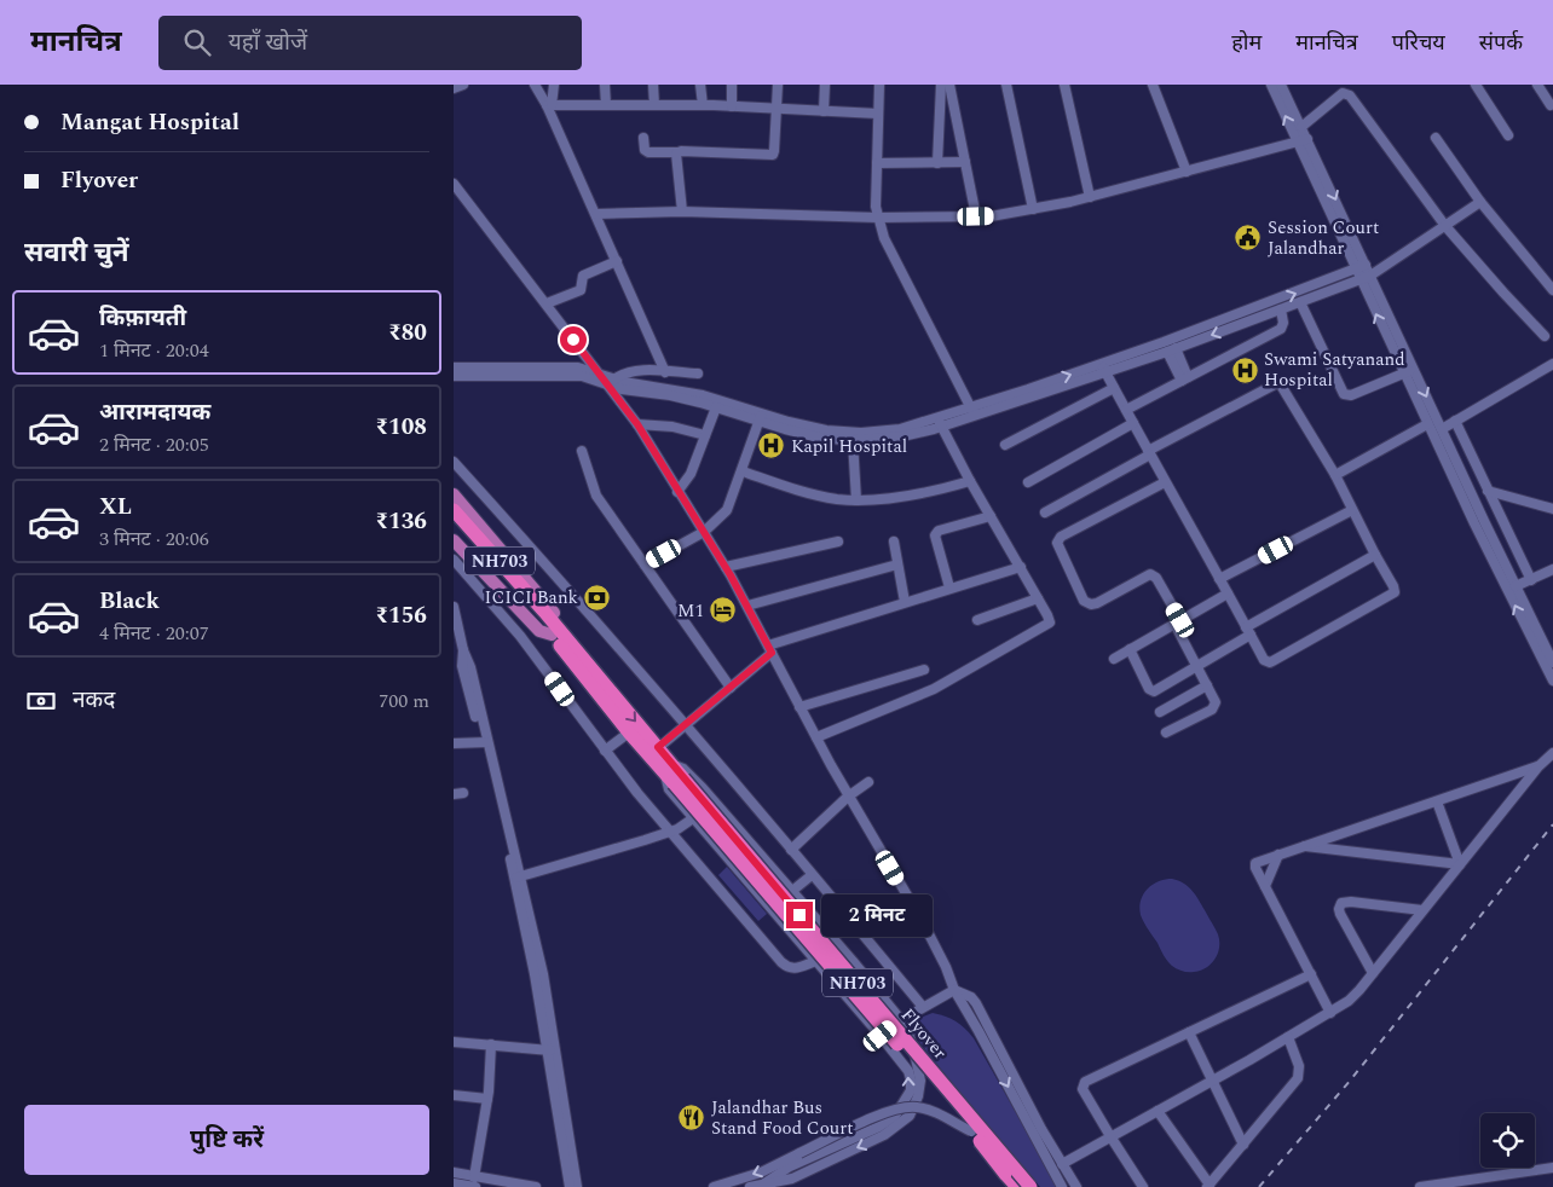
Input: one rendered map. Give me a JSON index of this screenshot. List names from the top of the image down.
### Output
{
  "streets": {
    "highway": ["NH703", "Flyover"]
  },
  "crossings": [
    ["NH703", "Flyover"]
  ],
  "places": {
    "public building": ["Session Court Jalandhar"],
    "hospital": ["Swami Satyanand Hospital", "Kapil Hospital"],
    "bank": ["ICICI Bank"],
    "hotel": ["M1"],
    "restaurant": ["Jalandhar Bus Stand Food Court"]
  },
  "page": {
    "header": "मानचित्र",
    "search": "यहाँ खोजें",
    "nav": [
      "होम",
      "मानचित्र",
      "परिचय",
      "संपर्क"
    ],
    "banner": ["Mangat Hospital", "Flyover"],
    "heading": "सवारी चुनें",
    "list": [
      {
        "name": "किफ़ायती",
        "note": "1 मिनट · 20:04",
        "value": "₹80"
      },
      {
        "name": "आरामदायक",
        "note": "2 मिनट · 20:05",
        "value": "₹108"
      },
      {
        "name": "XL",
        "note": "3 मिनट · 20:06",
        "value": "₹136"
      },
      {
        "name": "Black",
        "note": "4 मिनट · 20:07",
        "value": "₹156"
      }
    ],
    "pay": ["नकद", "700 m"],
    "bubble": "2 मिनट",
    "buttons": "पुष्टि करें"
  }
}
